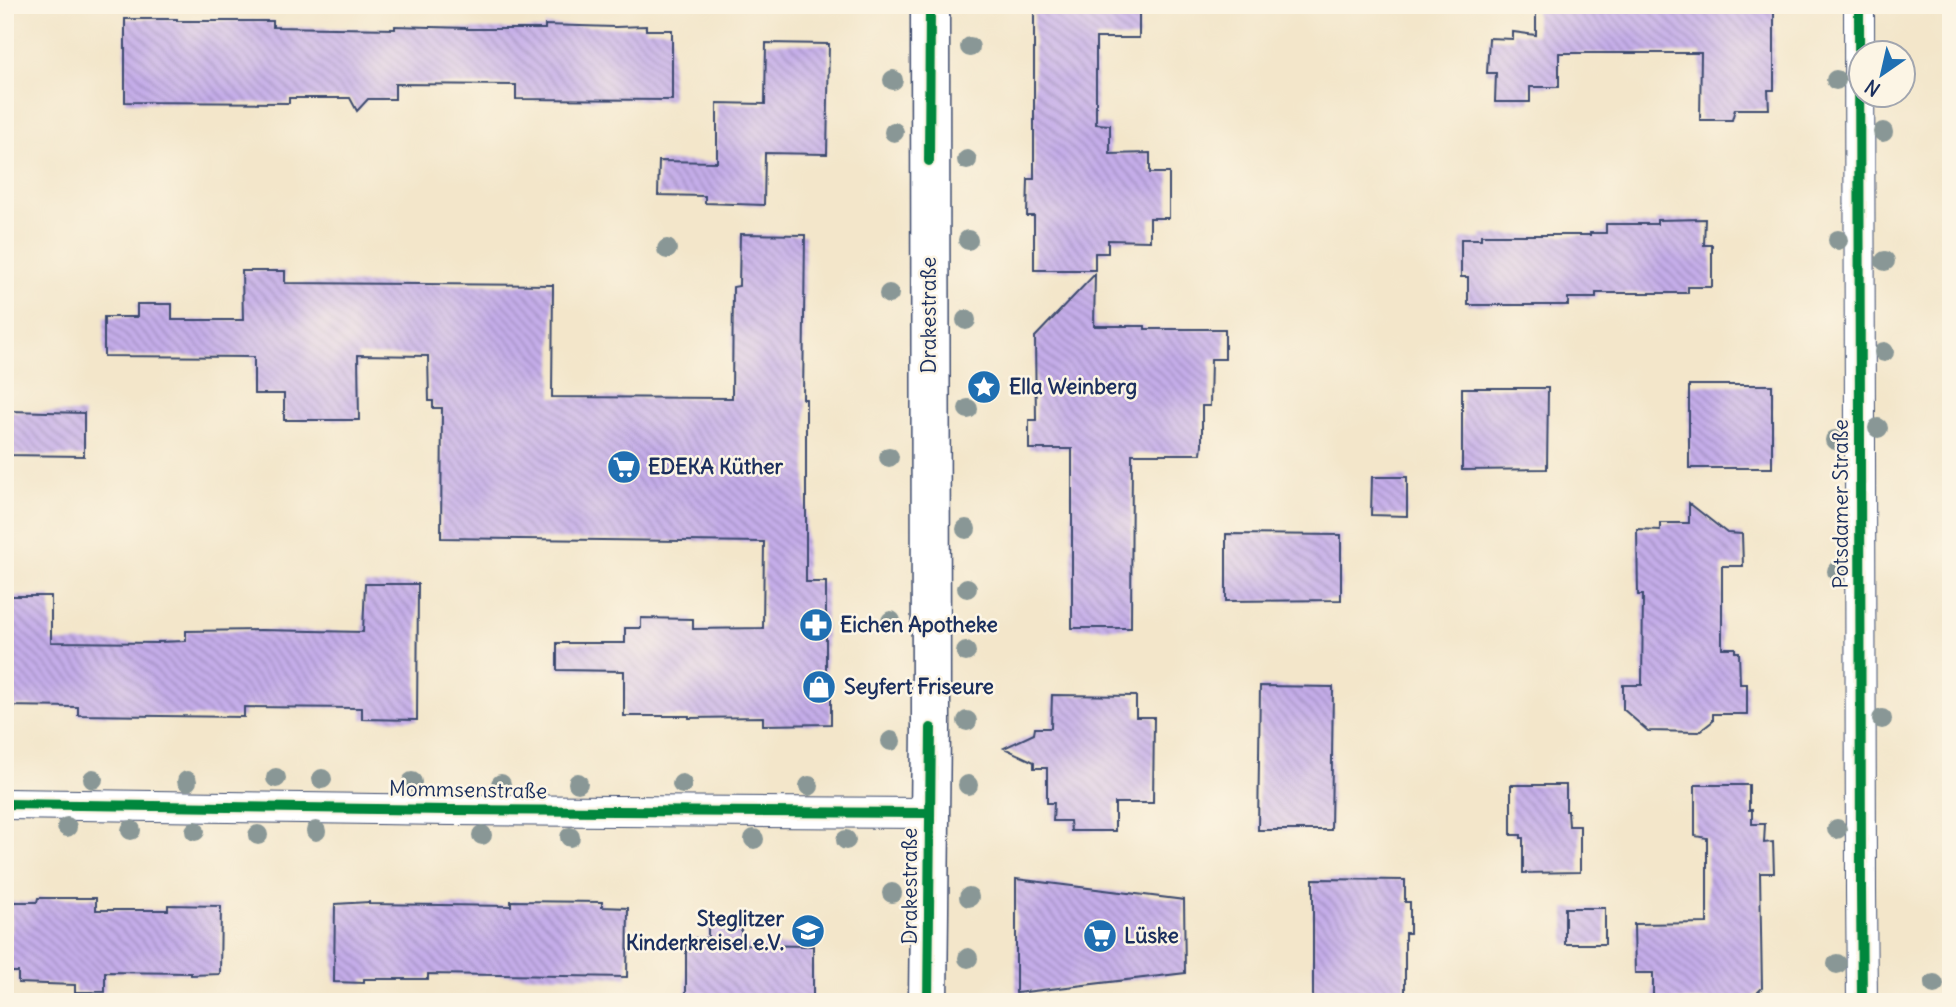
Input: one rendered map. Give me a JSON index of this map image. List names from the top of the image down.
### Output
{
  "streets": {
    "main road": ["Drakestraße"],
    "street": ["Potsdamer Straße", "Mommsenstraße"]
  },
  "crossings": [
    ["Drakestraße", "Mommsenstraße"]
  ],
  "places": {
    "place": ["Ella Weinberg"],
    "supermarket": ["EDEKA Küther", "Lüske"],
    "pharmacy": ["Eichen Apotheke"],
    "shop": ["Seyfert Friseure"],
    "school or university": ["Steglitzer Kinderkreisel e.V."]
  },
  "north": "bottom left"
}
